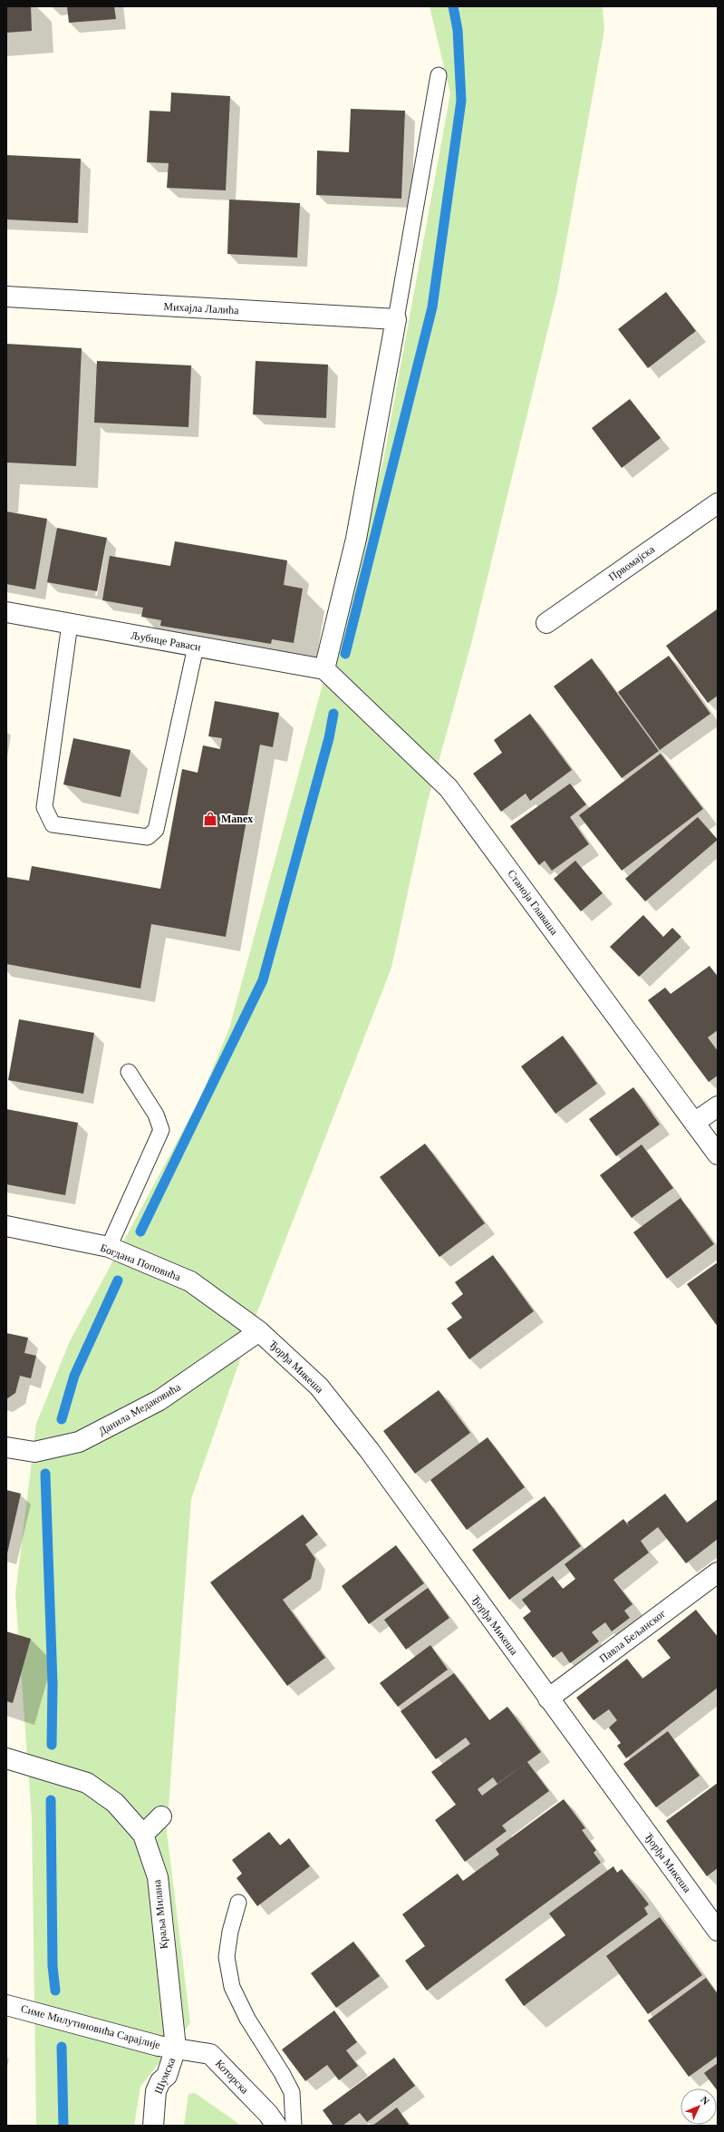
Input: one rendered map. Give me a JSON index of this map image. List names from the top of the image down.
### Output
{
  "streets": {
    "street": [
      "Михајла Лалића",
      "Првомајска",
      "Љубице Раваси",
      "Станоја Главаша",
      "Богдана Поповића",
      "Ђорђа Микеша",
      "Данила Медаковића",
      "Павла Бељанског",
      "Краља Милана",
      "Симе Милутиновића Сарајлије",
      "Шумска",
      "Которска"
    ]
  },
  "crossings": [
    ["Љубице Раваси", "Станоја Главаша"],
    ["Богдана Поповића", "Ђорђа Микеша"],
    ["Богдана Поповића", "Данила Медаковића"],
    ["Ђорђа Микеша", "Данила Медаковића"],
    ["Ђорђа Микеша", "Павла Бељанског"],
    ["Краља Милана", "Симе Милутиновића Сарајлије"],
    ["Краља Милана", "Шумска"],
    ["Краља Милана", "Которска"],
    ["Симе Милутиновића Сарајлије", "Шумска"],
    ["Симе Милутиновића Сарајлије", "Которска"],
    ["Шумска", "Которска"]
  ],
  "places": {
    "shop": ["Manex"]
  },
  "north": "top right"
}
